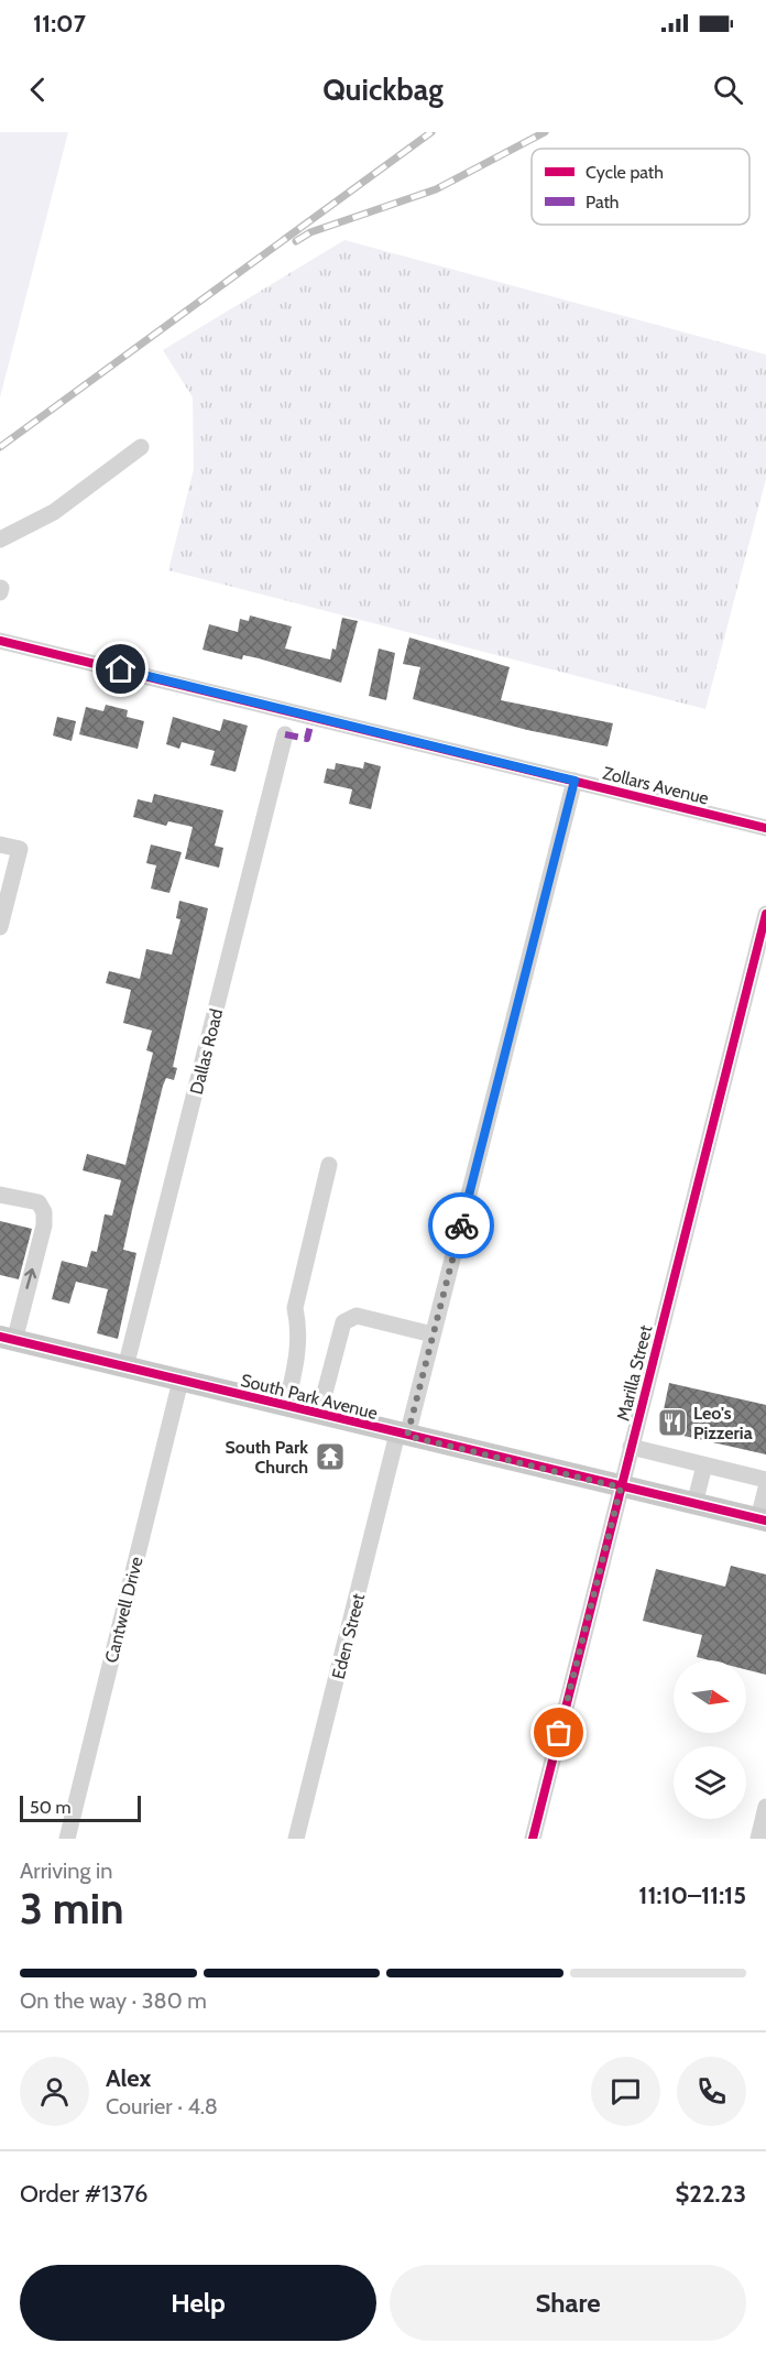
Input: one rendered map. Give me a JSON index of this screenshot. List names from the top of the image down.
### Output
{
  "streets": {
    "main road": ["South Park Avenue"],
    "street": [
      "Zollars Avenue",
      "Dallas Road",
      "Marilla Street",
      "Cantwell Drive",
      "Eden Street"
    ]
  },
  "crossings": [
    ["Zollars Avenue", "Eden Street"],
    ["Dallas Road", "South Park Avenue"],
    ["Marilla Street", "South Park Avenue"],
    ["South Park Avenue", "Cantwell Drive"],
    ["South Park Avenue", "Eden Street"]
  ],
  "places": {
    "restaurant": ["Leo's Pizzeria"],
    "temple": ["South Park Church"]
  },
  "legend": ["Cycle path", "Path"],
  "scale_bar": "50 m",
  "north": "right",
  "page": {
    "status": "11:07",
    "header": "Quickbag",
    "scale": "50 m",
    "heading": ["3 min", "Arriving in", "11:10–11:15"],
    "panel": [
      "Alex",
      "Courier · 4.8",
      "Order #1376",
      "$22.23"
    ],
    "bar": "On the way · 380 m",
    "buttons": ["Help", "Share"]
  }
}
